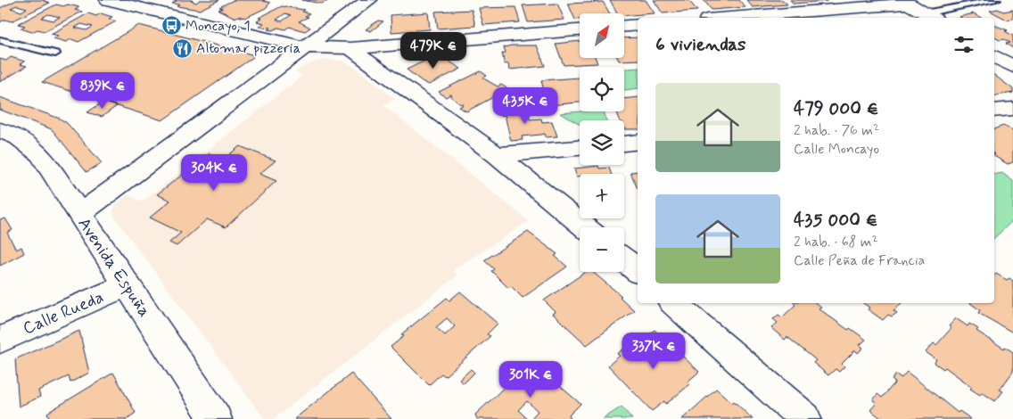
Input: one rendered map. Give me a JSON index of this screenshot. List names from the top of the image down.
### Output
{
  "streets": {
    "street": ["Avenida Espuña", "Calle Rueda"]
  },
  "crossings": [
    ["Avenida Espuña", "Calle Rueda"]
  ],
  "places": {
    "bus stop": ["Moncayo, 1"],
    "restaurant": ["Altomar pizzeria"]
  },
  "north": "top right",
  "page": {
    "map_buttons": ["+", "−"],
    "heading": "6 viviendas",
    "price": [
      "479K €",
      "839K €",
      "435K €",
      "304K €",
      "337K €",
      "301K €"
    ],
    "list": [
      {
        "name": "479 000 €",
        "note": "2 hab. · 76 m² · Calle Moncayo"
      },
      {
        "name": "435 000 €",
        "note": "2 hab. · 68 m² · Calle Peña de Francia"
      }
    ]
  }
}
